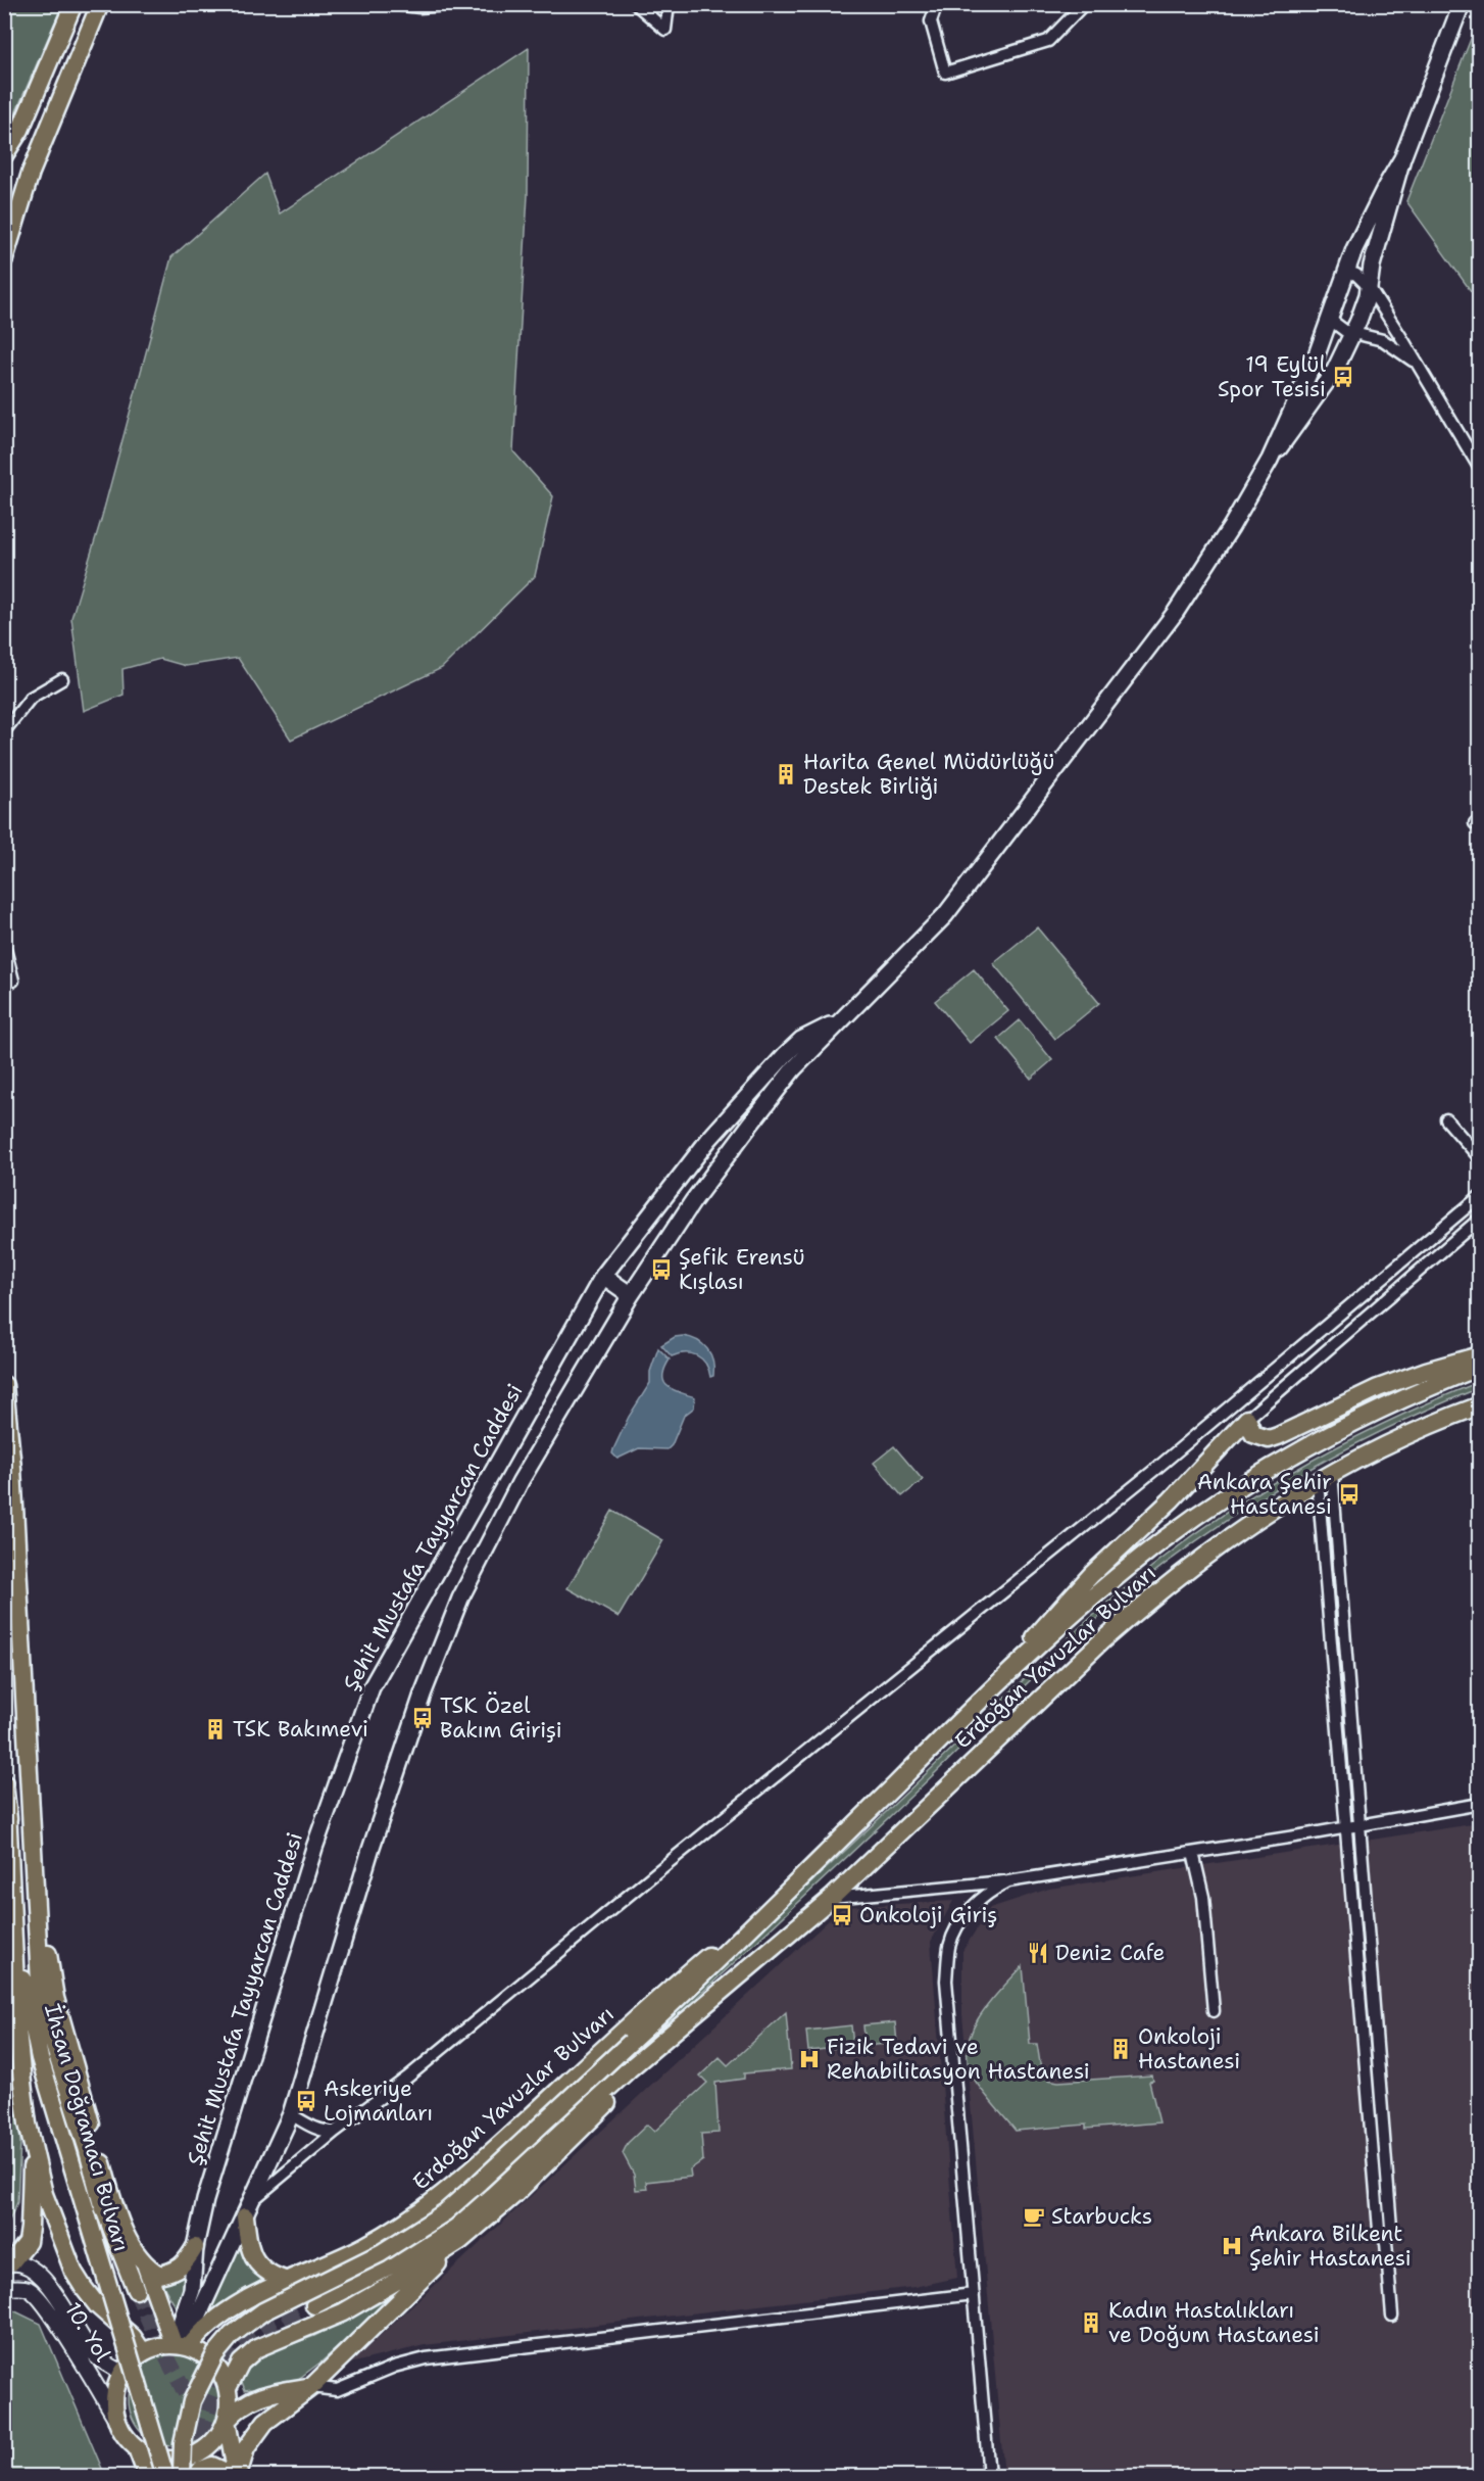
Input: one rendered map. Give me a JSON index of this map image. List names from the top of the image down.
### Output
{
  "streets": {
    "main road": ["Şehit Mustafa Tayyarcan Caddesi", "Erdoğan Yavuzlar Bulvarı", "İhsan Doğramacı Bulvarı"],
    "street": ["10. Yol"]
  },
  "crossings": [
    ["Şehit Mustafa Tayyarcan Caddesi", "Erdoğan Yavuzlar Bulvarı"]
  ],
  "places": {
    "bus stop": [
      "19 Eylül Spor Tesisi",
      "Şefik Erensü Kışlası",
      "Ankara Şehir Hastanesi",
      "TSK Özel Bakım Girişi",
      "Onkoloji Giriş",
      "Askeriye Lojmanları"
    ],
    "building": [
      "Harita Genel Müdürlüğü Destek Birliği",
      "TSK Bakımevi",
      "Onkoloji Hastanesi",
      "Kadın Hastalıkları ve Doğum Hastanesi"
    ],
    "restaurant": ["Deniz Cafe"],
    "hospital": ["Fizik Tedavi ve Rehabilitasyon Hastanesi", "Ankara Bilkent Şehir Hastanesi"],
    "cafe": ["Starbucks"]
  }
}
